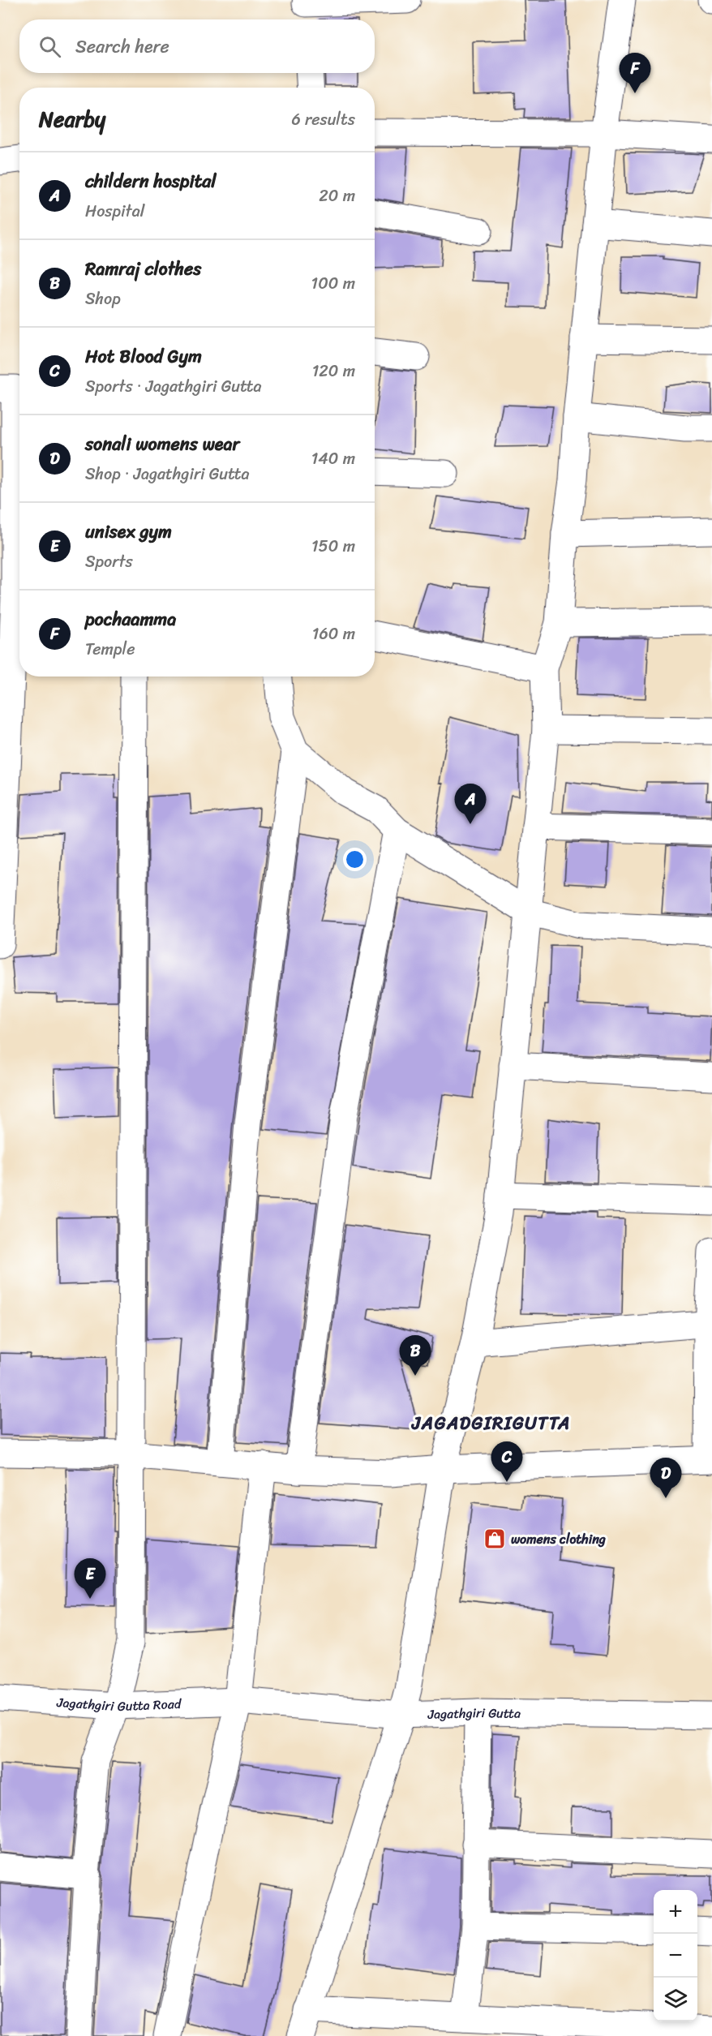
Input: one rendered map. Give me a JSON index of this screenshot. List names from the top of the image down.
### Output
{
  "streets": {
    "street": ["Jagathgiri Gutta Road", "Jagathgiri Gutta"]
  },
  "crossings": [
    ["Jagathgiri Gutta Road", "Jagathgiri Gutta"]
  ],
  "districts": ["JAGADGIRIGUTTA"],
  "places": {
    "shop": ["womens clothing"]
  },
  "page": {
    "search": "Search here",
    "pins": [
      "F",
      "A",
      "B",
      "C",
      "D",
      "E"
    ],
    "heading": ["Nearby", "6 results"],
    "list": [
      {
        "mark": "A",
        "name": "childern hospital",
        "note": "Hospital",
        "value": "20 m"
      },
      {
        "mark": "B",
        "name": "Ramraj clothes",
        "note": "Shop",
        "value": "100 m"
      },
      {
        "mark": "C",
        "name": "Hot Blood Gym",
        "note": "Sports · Jagathgiri Gutta",
        "value": "120 m"
      },
      {
        "mark": "D",
        "name": "sonali womens wear",
        "note": "Shop · Jagathgiri Gutta",
        "value": "140 m"
      },
      {
        "mark": "E",
        "name": "unisex gym",
        "note": "Sports",
        "value": "150 m"
      },
      {
        "mark": "F",
        "name": "pochaamma",
        "note": "Temple",
        "value": "160 m"
      }
    ],
    "map_buttons": ["+", "−"]
  }
}
